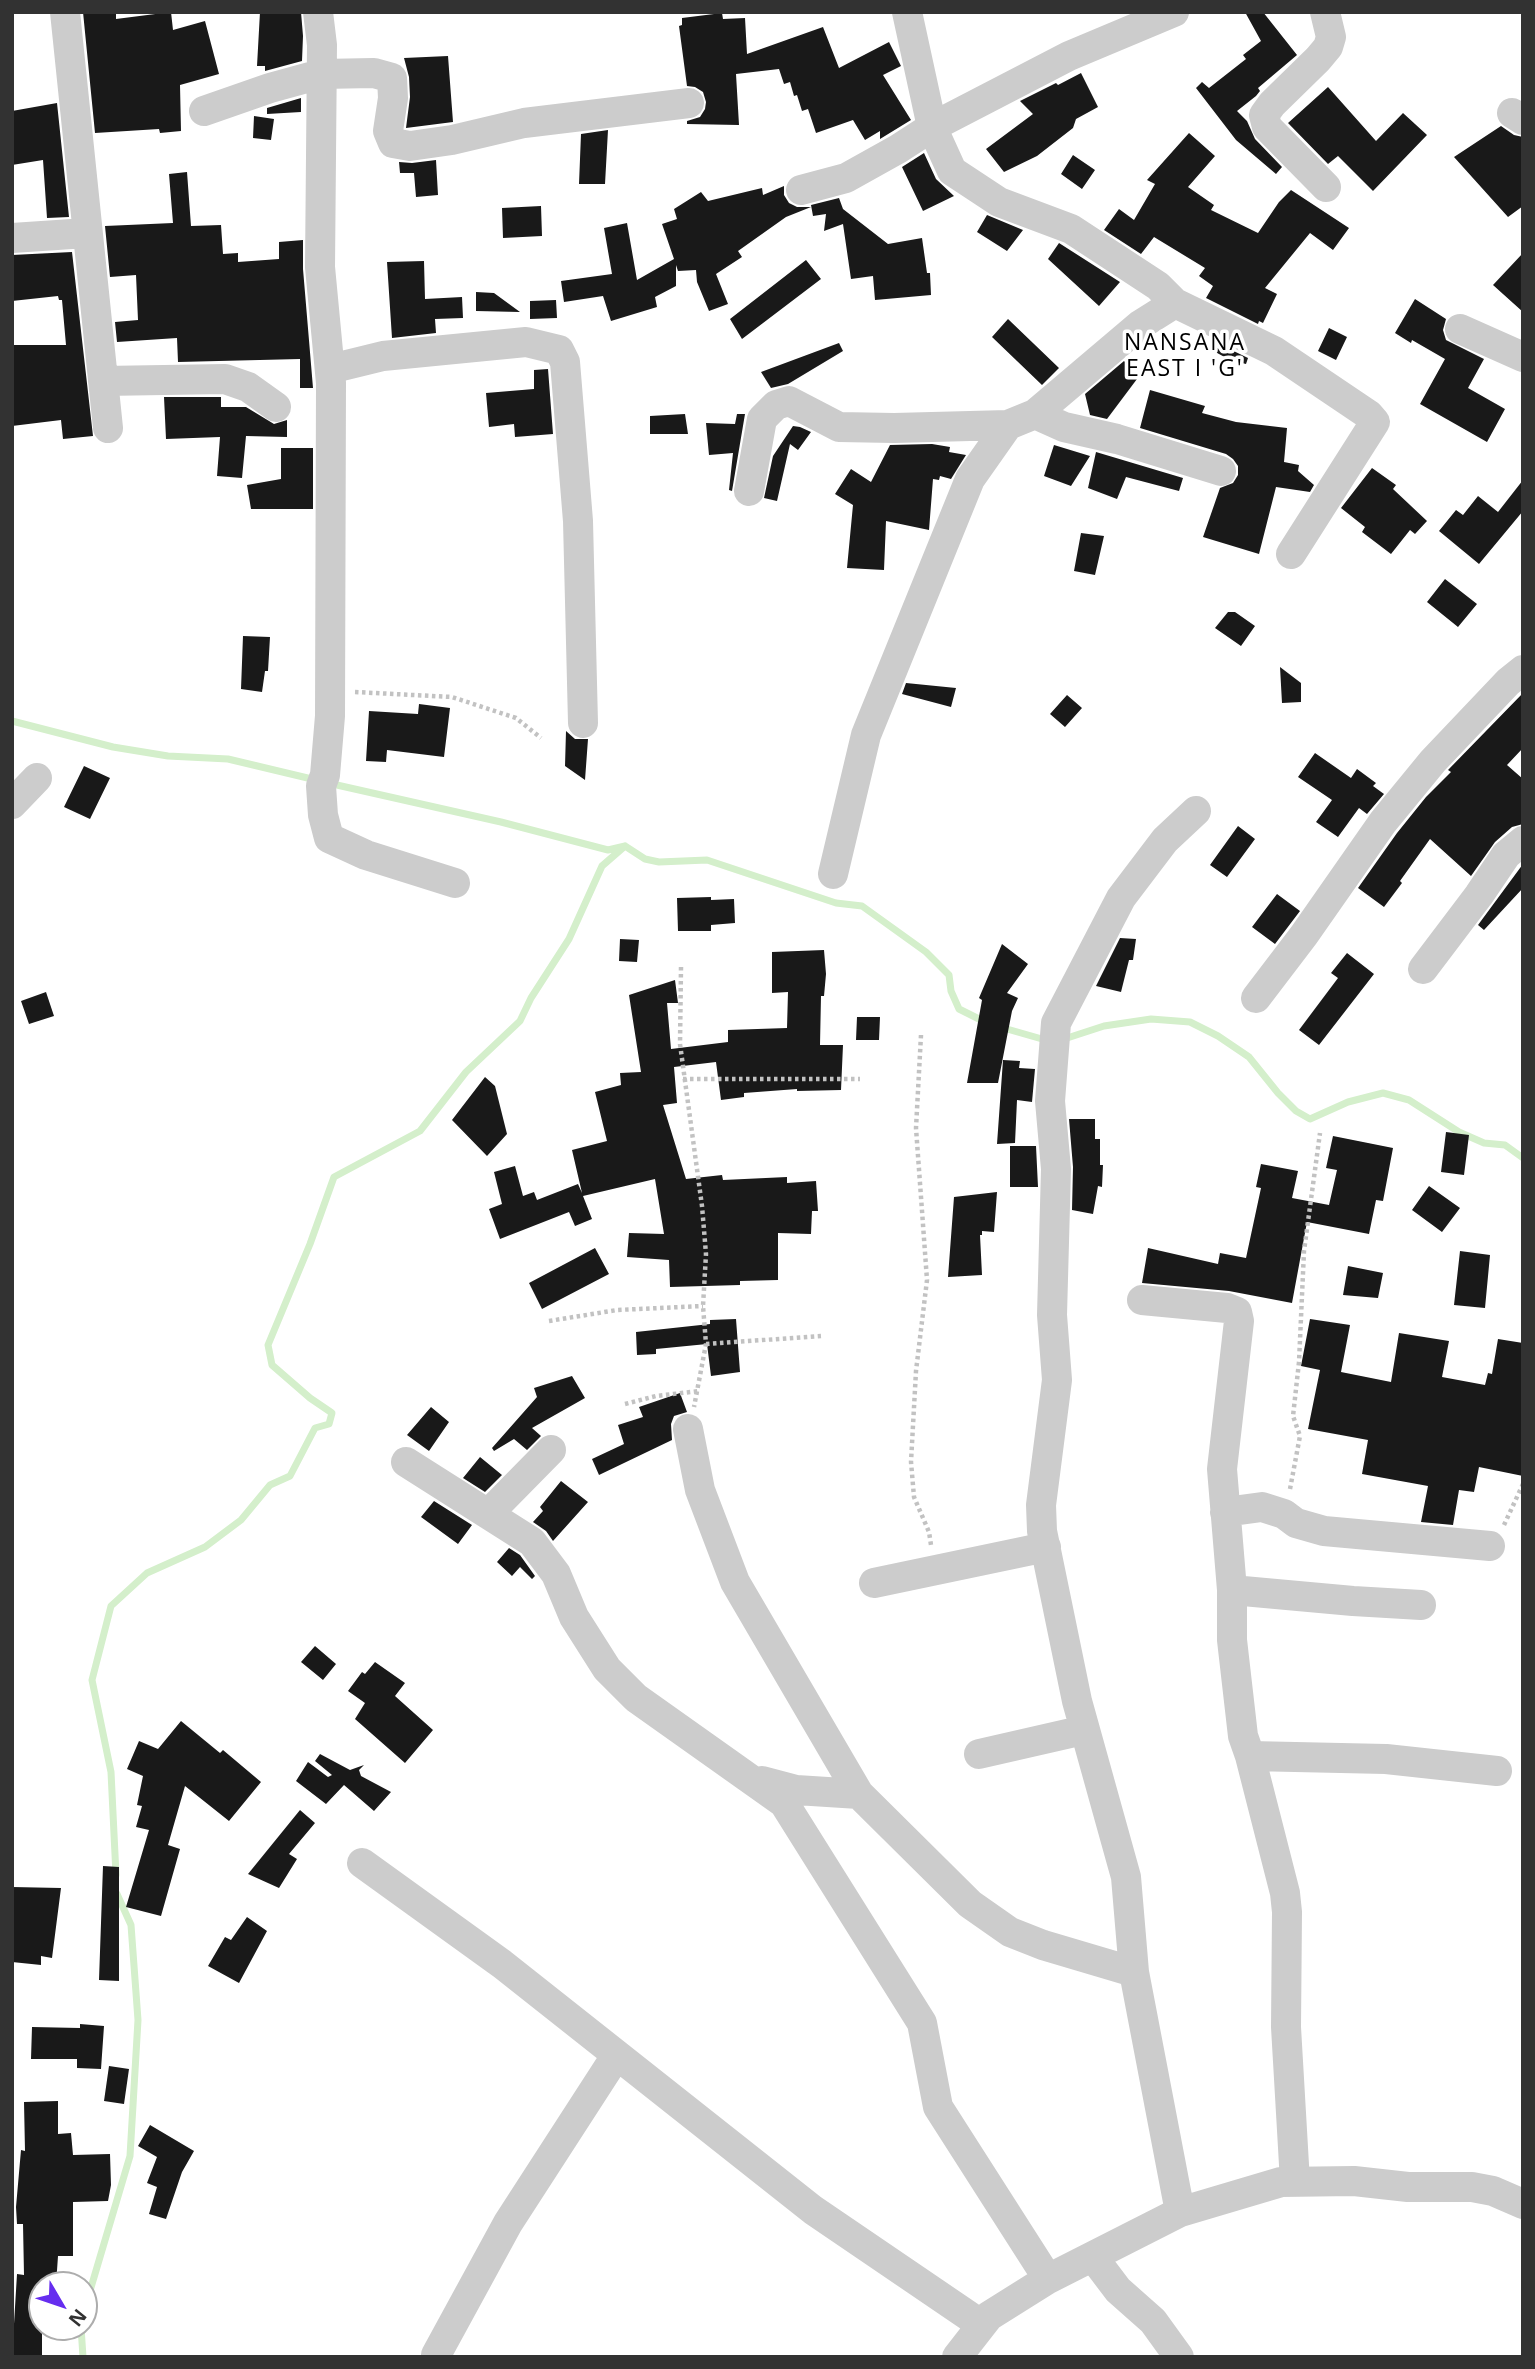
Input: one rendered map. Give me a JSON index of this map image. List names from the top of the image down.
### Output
{
  "districts": ["NANSANA EAST I 'G'"],
  "north": "bottom right"
}
